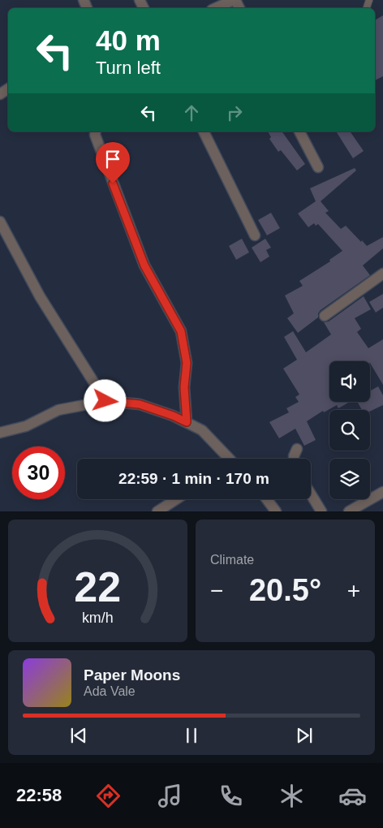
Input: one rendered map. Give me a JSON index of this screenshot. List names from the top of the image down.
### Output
{
  "page": {
    "turn": ["40 m", "Turn left"],
    "limit": "30",
    "trip": "22:59 · 1 min · 170 m",
    "tile": "Climate",
    "heat": ["−", "20.5°", "+"],
    "song": ["Paper Moons", "Ada Vale"],
    "tabs": "22:58",
    "gauge": ["22", "km/h"]
  }
}
